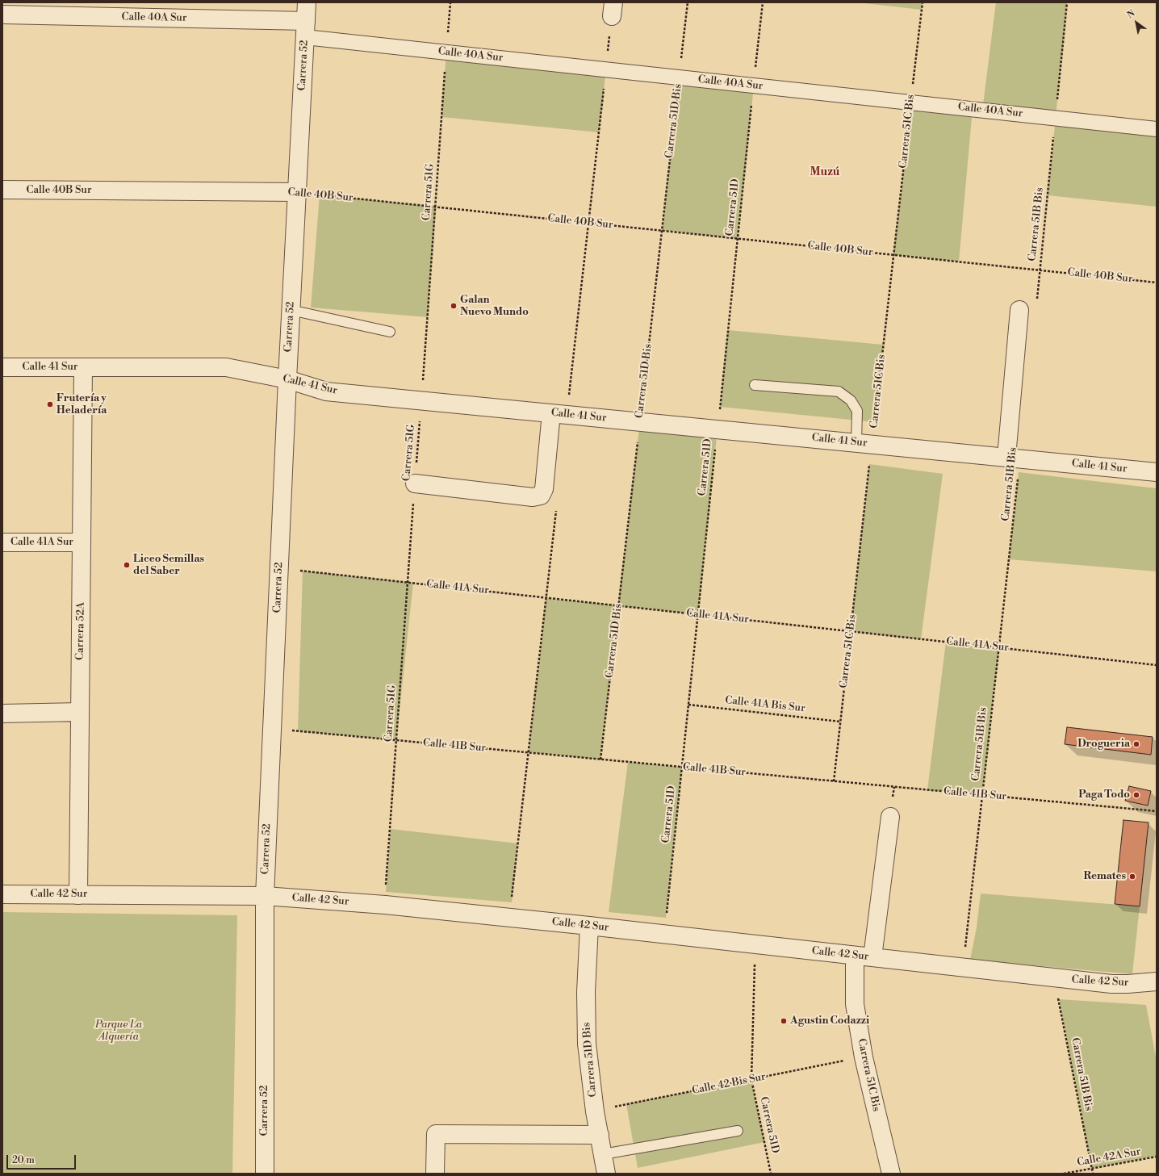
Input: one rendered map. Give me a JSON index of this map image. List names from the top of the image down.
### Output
{
  "streets": {
    "street": [
      "Calle 40A Sur",
      "Carrera 52",
      "Carrera 51D Bis",
      "Carrera 51C Bis",
      "Calle 40B Sur",
      "Calle 41 Sur",
      "Calle 41A Sur",
      "Carrera 52A",
      "Calle 42 Sur"
    ],
    "path": [
      "Carrera 51G",
      "Carrera 51D",
      "Carrera 51B Bis",
      "Calle 41A Bis Sur",
      "Calle 41B Sur",
      "Calle 42 Bis Sur",
      "Calle 42A Sur"
    ]
  },
  "crossings": [
    ["Calle 40A Sur", "Carrera 52"],
    ["Calle 40A Sur", "Carrera 51D Bis"],
    ["Calle 40A Sur", "Carrera 51C Bis"],
    ["Calle 40A Sur", "Carrera 51G"],
    ["Calle 40A Sur", "Carrera 51D"],
    ["Calle 40A Sur", "Carrera 51B Bis"],
    ["Carrera 52", "Calle 40B Sur"],
    ["Carrera 52", "Calle 41 Sur"],
    ["Carrera 52", "Calle 41A Sur"],
    ["Carrera 52", "Calle 41B Sur"],
    ["Carrera 52", "Calle 42 Sur"],
    ["Carrera 51D Bis", "Calle 40B Sur"],
    ["Carrera 51D Bis", "Calle 41 Sur"],
    ["Carrera 51D Bis", "Calle 41A Sur"],
    ["Carrera 51D Bis", "Calle 41B Sur"],
    ["Carrera 51D Bis", "Calle 42 Sur"],
    ["Carrera 51D Bis", "Calle 42 Bis Sur"],
    ["Carrera 51C Bis", "Calle 40B Sur"],
    ["Carrera 51C Bis", "Calle 41 Sur"],
    ["Carrera 51C Bis", "Calle 41A Sur"],
    ["Carrera 51C Bis", "Calle 41A Bis Sur"],
    ["Carrera 51C Bis", "Calle 41B Sur"],
    ["Carrera 51C Bis", "Calle 42 Sur"],
    ["Carrera 51C Bis", "Calle 42 Bis Sur"],
    ["Calle 40B Sur", "Carrera 51G"],
    ["Calle 40B Sur", "Carrera 51D"],
    ["Calle 40B Sur", "Carrera 51B Bis"],
    ["Carrera 51G", "Calle 41 Sur"],
    ["Carrera 51G", "Calle 41A Sur"],
    ["Carrera 51G", "Calle 41B Sur"],
    ["Carrera 51G", "Calle 42 Sur"],
    ["Carrera 51D", "Calle 41 Sur"],
    ["Carrera 51D", "Calle 41A Sur"],
    ["Carrera 51D", "Calle 41A Bis Sur"],
    ["Carrera 51D", "Calle 41B Sur"],
    ["Carrera 51D", "Calle 42 Sur"],
    ["Carrera 51D", "Calle 42 Bis Sur"],
    ["Carrera 51B Bis", "Calle 41 Sur"],
    ["Carrera 51B Bis", "Calle 41A Sur"],
    ["Carrera 51B Bis", "Calle 41B Sur"],
    ["Carrera 51B Bis", "Calle 42 Sur"],
    ["Carrera 51B Bis", "Calle 42A Sur"],
    ["Calle 41 Sur", "Carrera 52A"],
    ["Calle 41A Sur", "Carrera 52A"],
    ["Carrera 52A", "Calle 42 Sur"]
  ],
  "districts": ["Muzú"],
  "parks": ["Parque La Alquería"],
  "places": [
    "Galan Nuevo Mundo",
    "Frutería y Heladería",
    "Liceo Semillas del Saber",
    "Drogueria",
    "Paga Todo",
    "Remates",
    "Agustin Codazzi"
  ],
  "scale_bar": "20 m",
  "north": "top left"
}
